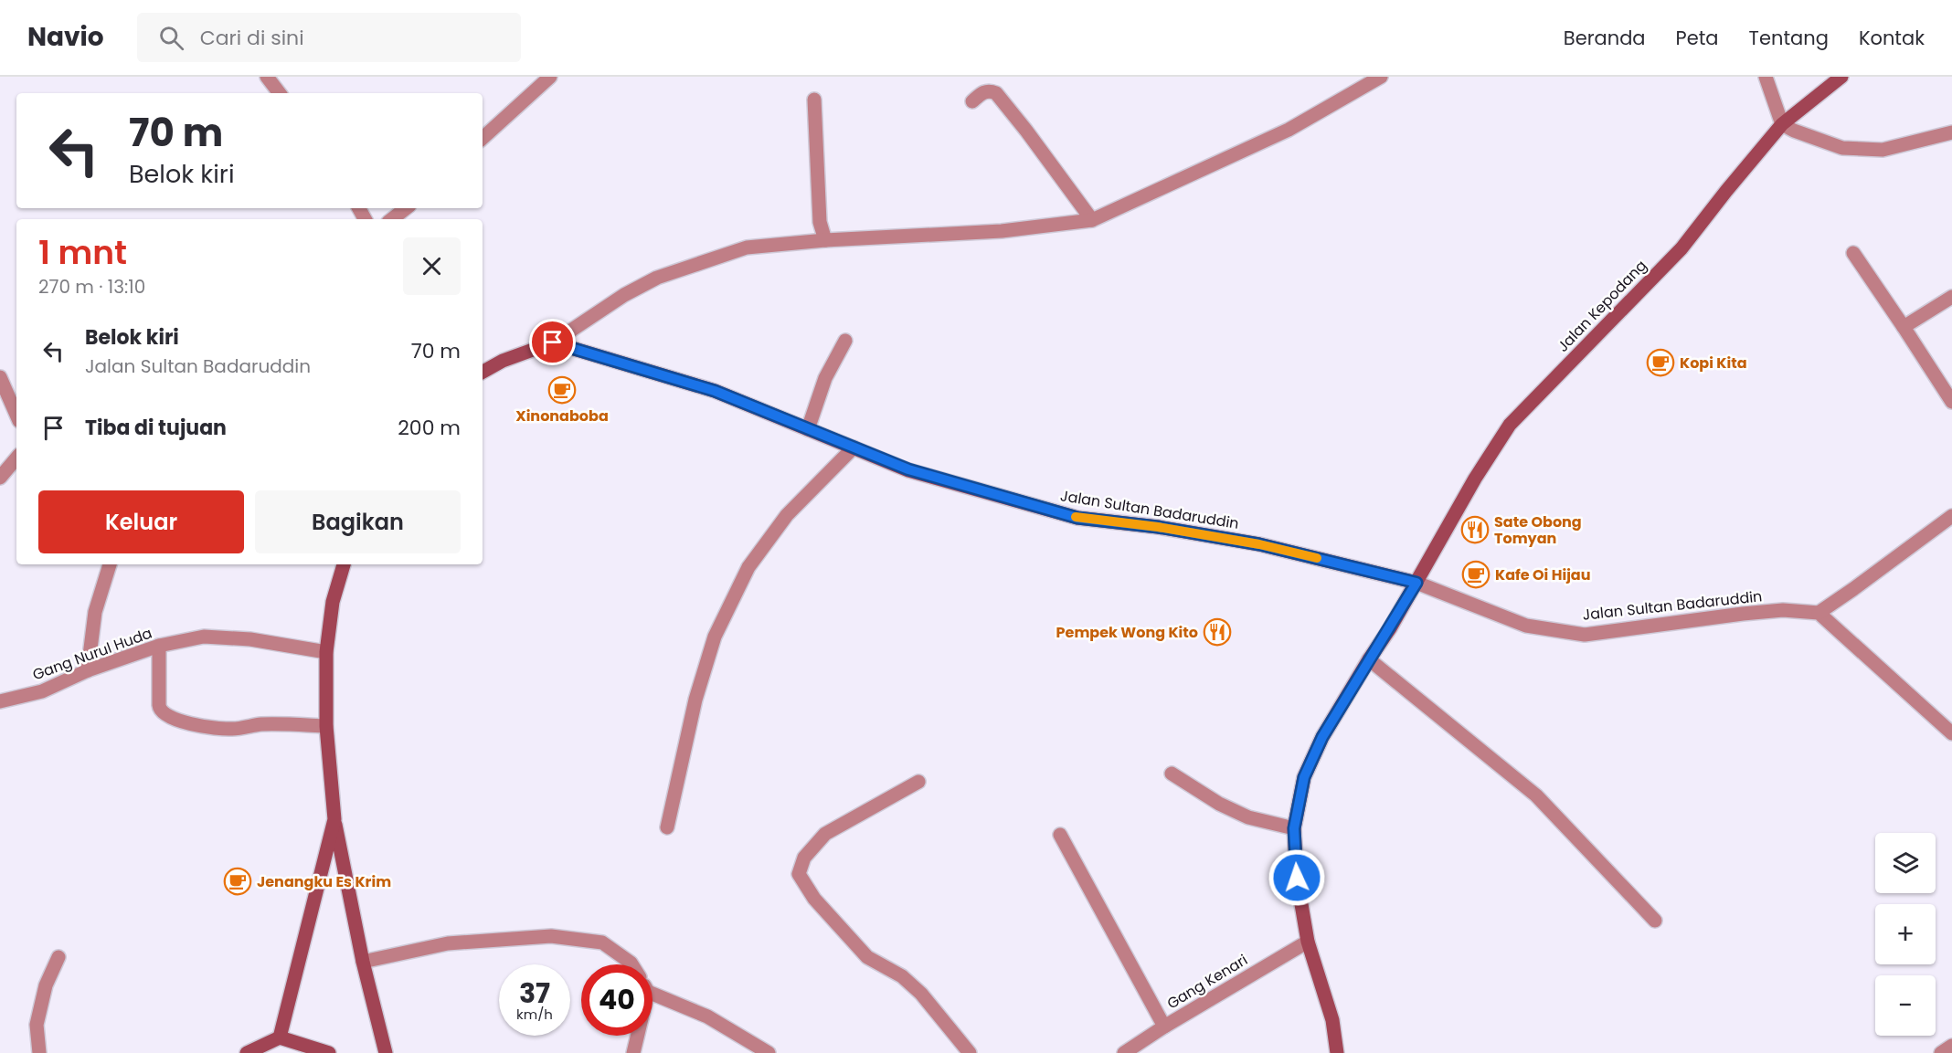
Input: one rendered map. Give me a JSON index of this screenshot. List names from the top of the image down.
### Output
{
  "streets": {
    "street": [
      "Jalan Kepodang",
      "Jalan Sultan Badaruddin",
      "Gang Nurul Huda",
      "Gang Kenari"
    ]
  },
  "crossings": [
    ["Jalan Kepodang", "Jalan Sultan Badaruddin"],
    ["Jalan Kepodang", "Gang Kenari"]
  ],
  "places": {
    "cafe": [
      "Kopi Kita",
      "Xinonaboba",
      "Kafe Oi Hijau",
      "Jenangku Es Krim"
    ],
    "restaurant": ["Sate Obong Tomyan", "Pempek Wong Kito"]
  },
  "page": {
    "header": "Navio",
    "search": "Cari di sini",
    "nav": [
      "Beranda",
      "Peta",
      "Tentang",
      "Kontak"
    ],
    "turn": ["70 m", "Belok kiri"],
    "heading": ["1 mnt", "270 m · 13:10"],
    "list": [
      {
        "name": "Belok kiri",
        "note": "Jalan Sultan Badaruddin",
        "value": "70 m"
      },
      {
        "name": "Tiba di tujuan",
        "value": "200 m"
      }
    ],
    "buttons": ["Keluar", "Bagikan"],
    "map_buttons": ["+", "−"],
    "speed": "37 km/h",
    "limit": "40"
  }
}
